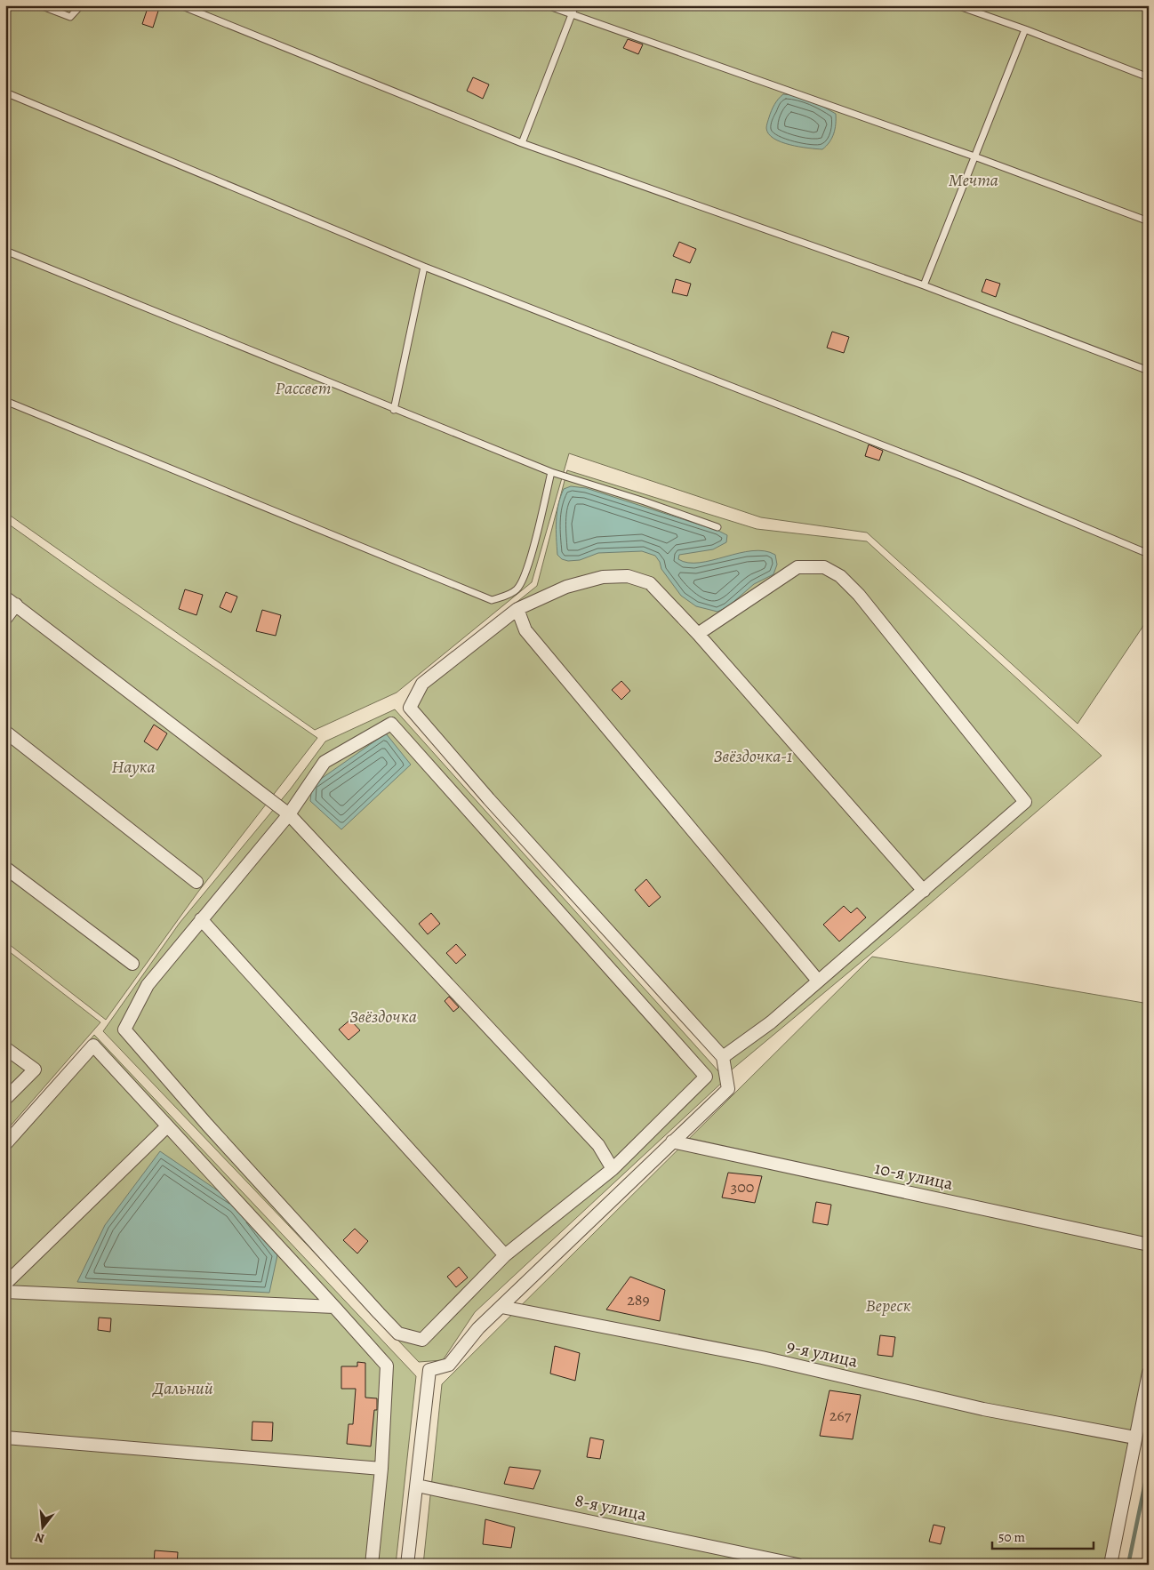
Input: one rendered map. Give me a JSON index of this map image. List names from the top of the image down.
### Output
{
  "streets": {
    "street": ["10-я улица", "9-я улица", "8-я улица"]
  },
  "parks": [
    "Мечта",
    "Рассвет",
    "Звёздочка-1",
    "Наука",
    "Звёздочка",
    "Вереск",
    "Дальний"
  ],
  "house_numbers": ["300", "289", "267"],
  "scale_bar": "50 m",
  "north": "bottom"
}
